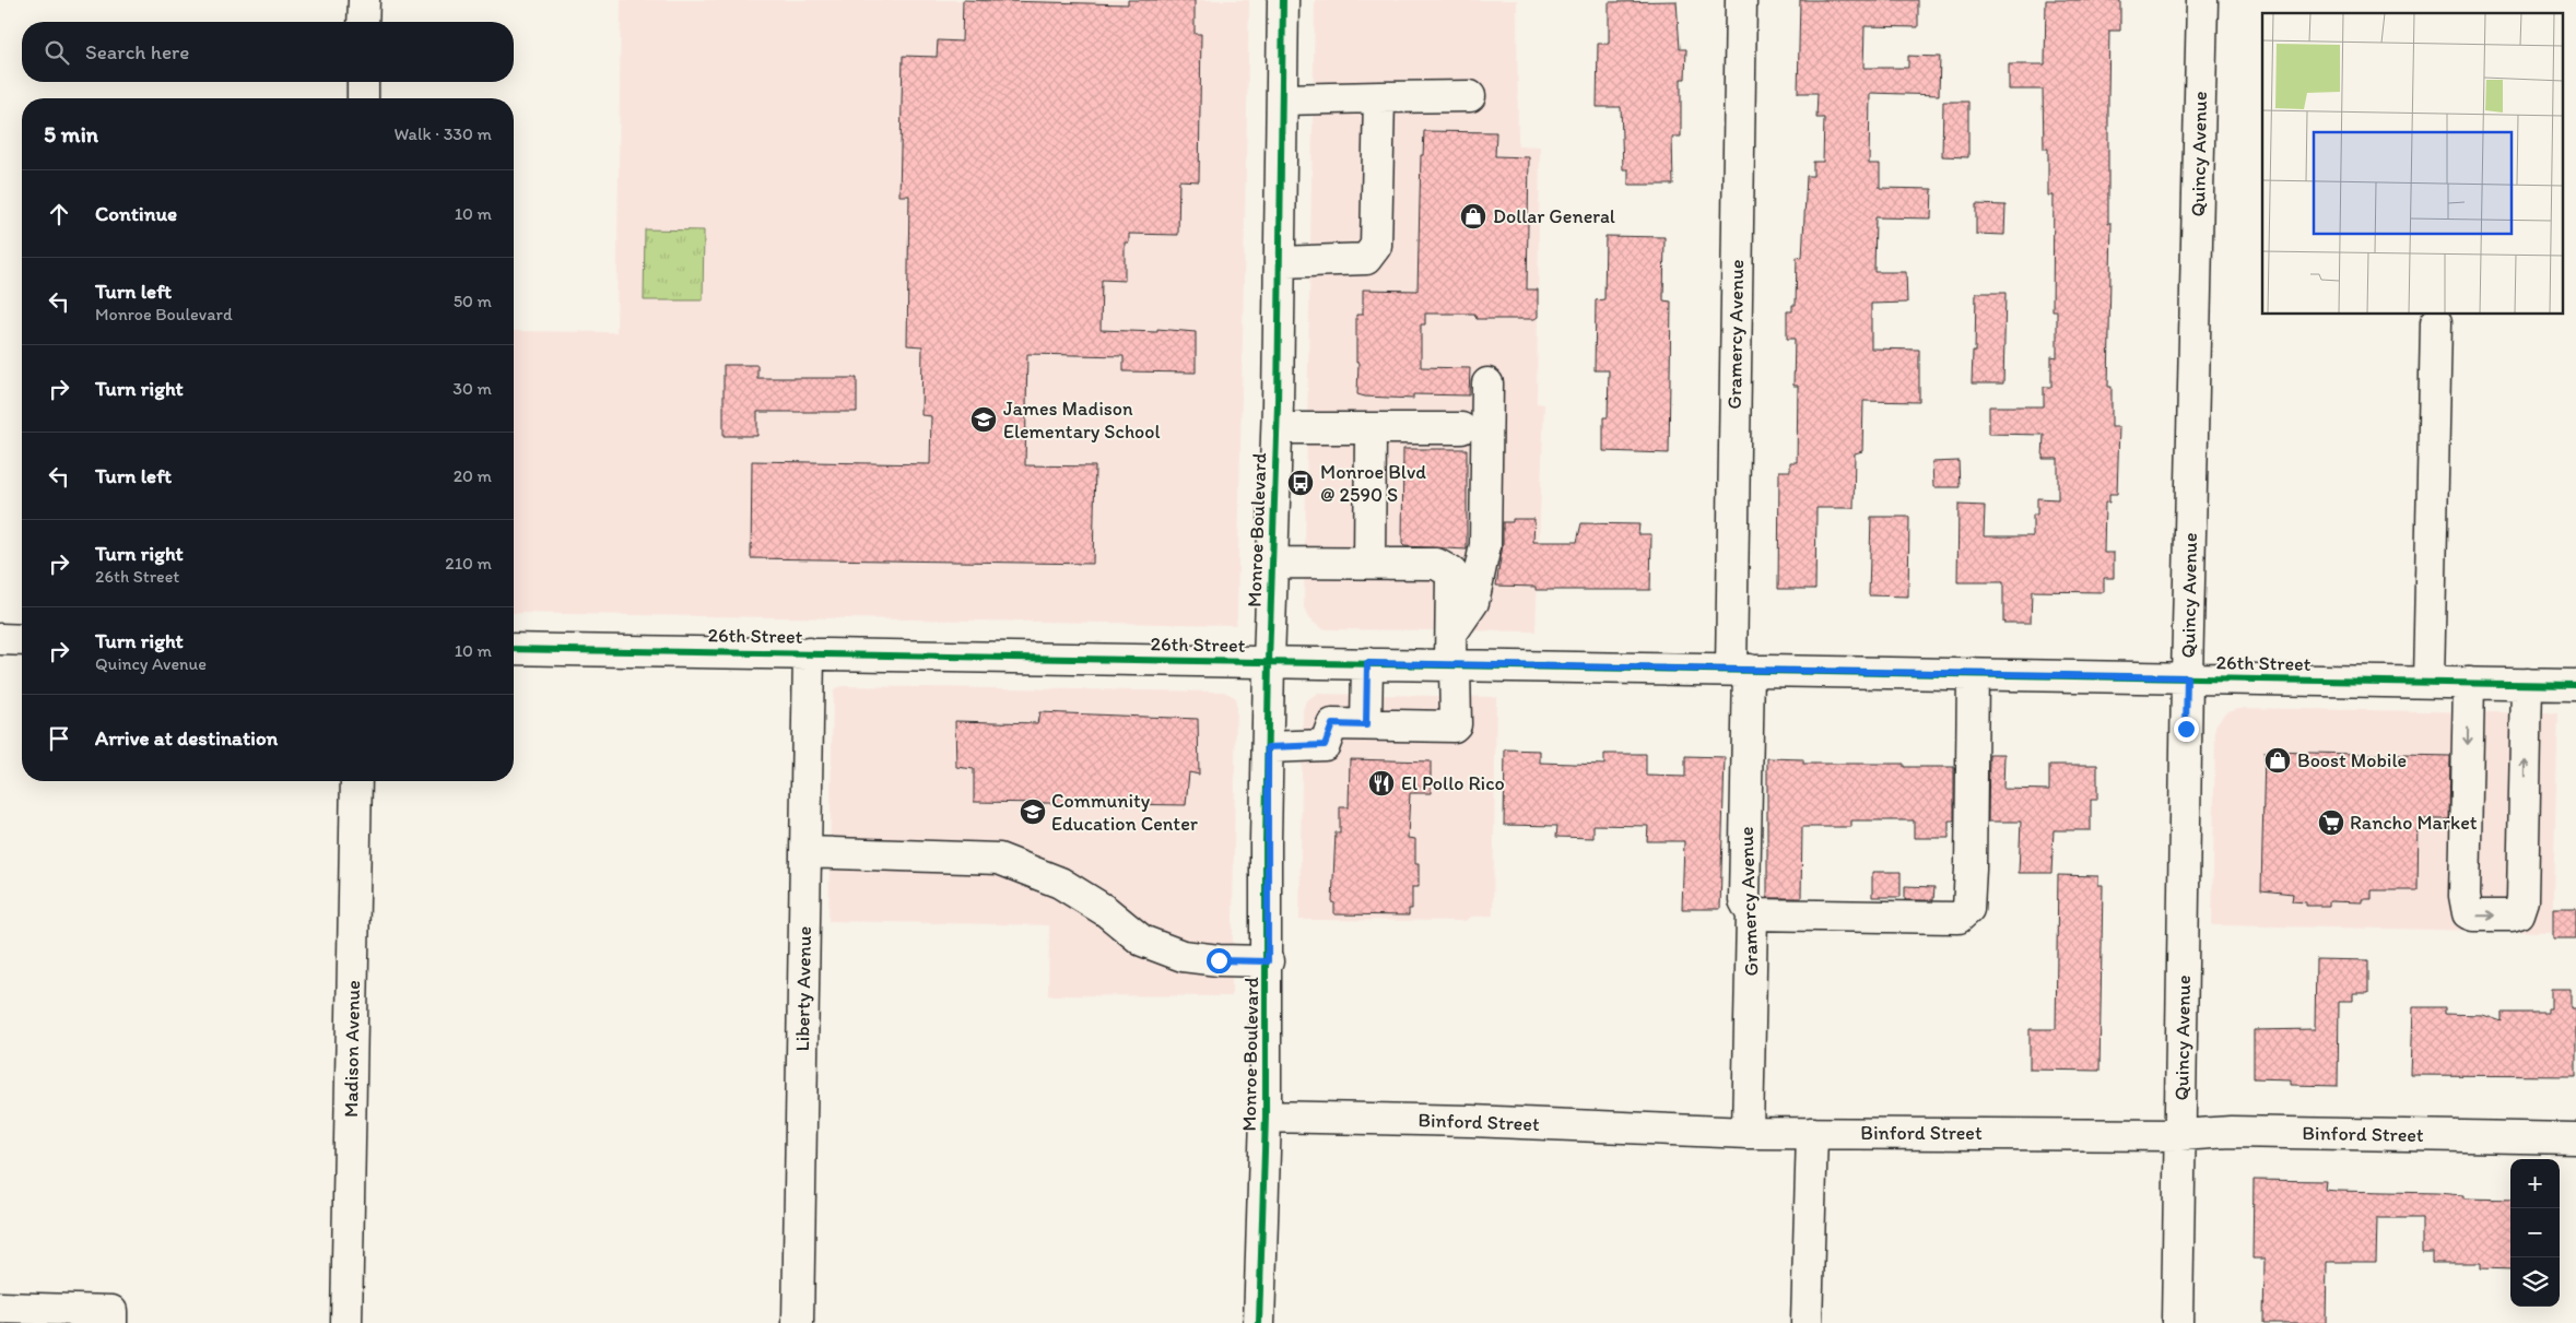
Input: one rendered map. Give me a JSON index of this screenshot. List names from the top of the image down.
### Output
{
  "streets": {
    "street": [
      "Quincy Avenue",
      "Gramercy Avenue",
      "Monroe Boulevard",
      "26th Street",
      "Liberty Avenue",
      "Madison Avenue",
      "Binford Street"
    ]
  },
  "crossings": [
    ["Quincy Avenue", "26th Street"],
    ["Quincy Avenue", "Binford Street"],
    ["Gramercy Avenue", "26th Street"],
    ["Gramercy Avenue", "Binford Street"],
    ["Monroe Boulevard", "26th Street"],
    ["Monroe Boulevard", "Binford Street"],
    ["26th Street", "Liberty Avenue"]
  ],
  "places": {
    "shop": ["Dollar General", "Boost Mobile"],
    "school or university": ["James Madison Elementary School", "Community Education Center"],
    "bus stop": ["Monroe Blvd @ 2590 S"],
    "restaurant": ["El Pollo Rico"],
    "supermarket": ["Rancho Market"]
  },
  "page": {
    "search": "Search here",
    "heading": ["5 min", "Walk · 330 m"],
    "list": [
      ["Continue", "10 m"],
      ["Turn left", "Monroe Boulevard", "50 m"],
      ["Turn right", "30 m"],
      ["Turn left", "20 m"],
      ["Turn right", "26th Street", "210 m"],
      ["Turn right", "Quincy Avenue", "10 m"],
      "Arrive at destination"
    ],
    "map_buttons": ["+", "−"]
  }
}
